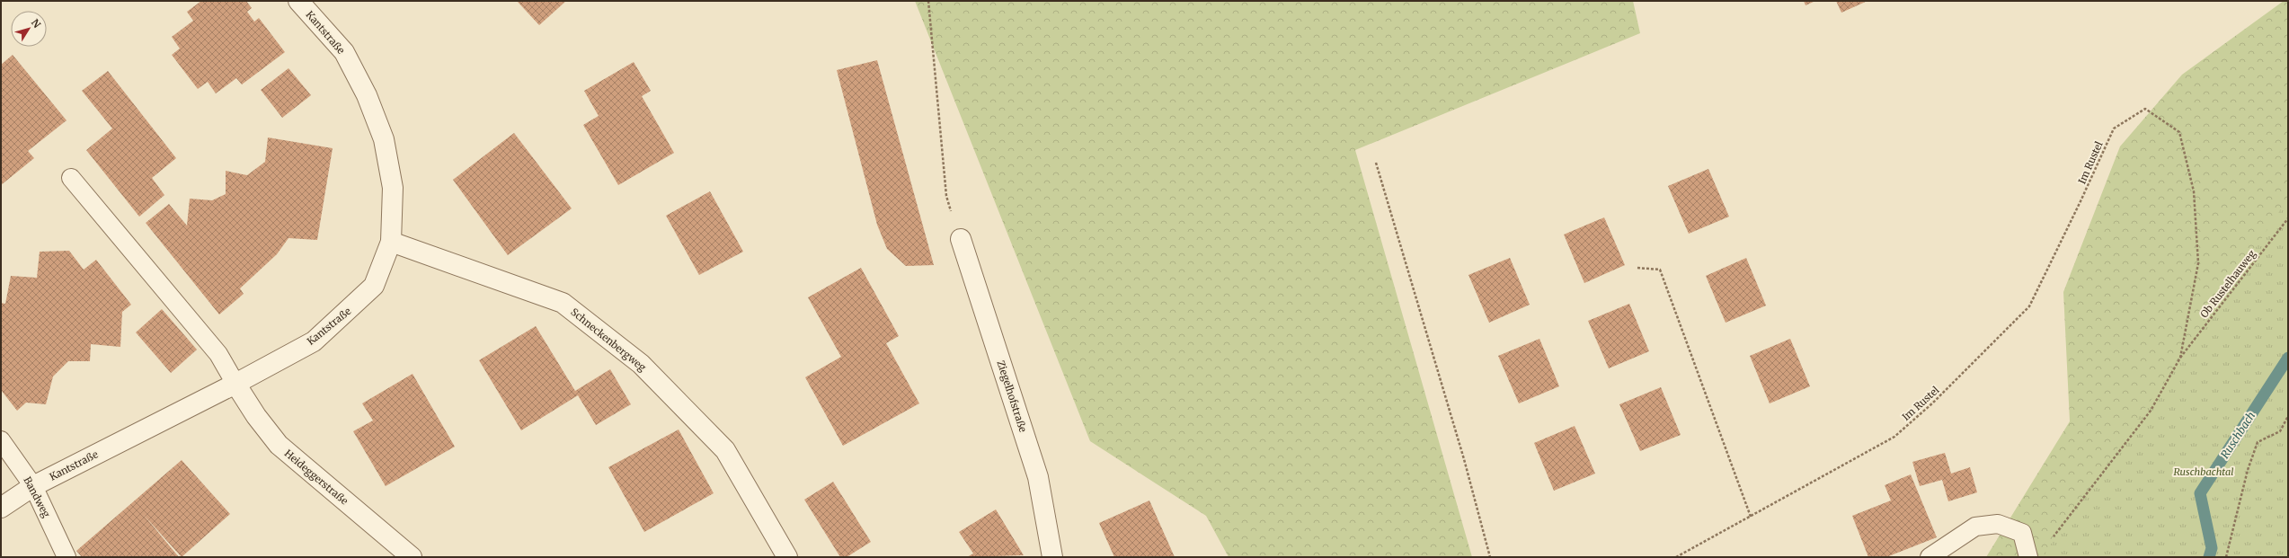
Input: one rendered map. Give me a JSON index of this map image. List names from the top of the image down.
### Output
{
  "streets": {
    "street": [
      "Kantstraße",
      "Schneckenbergweg",
      "Ziegelhofstraße",
      "Heideggerstraße"
    ],
    "lane": ["Bandweg"],
    "path": ["Im Rustel", "Ob Rustelhauweg"]
  },
  "crossings": [
    ["Kantstraße", "Schneckenbergweg"],
    ["Kantstraße", "Heideggerstraße"],
    ["Kantstraße", "Bandweg"],
    ["Im Rustel", "Ob Rustelhauweg"]
  ],
  "water": ["Ruschbach"],
  "parks": ["Ruschbachtal"],
  "north": "top right"
}
